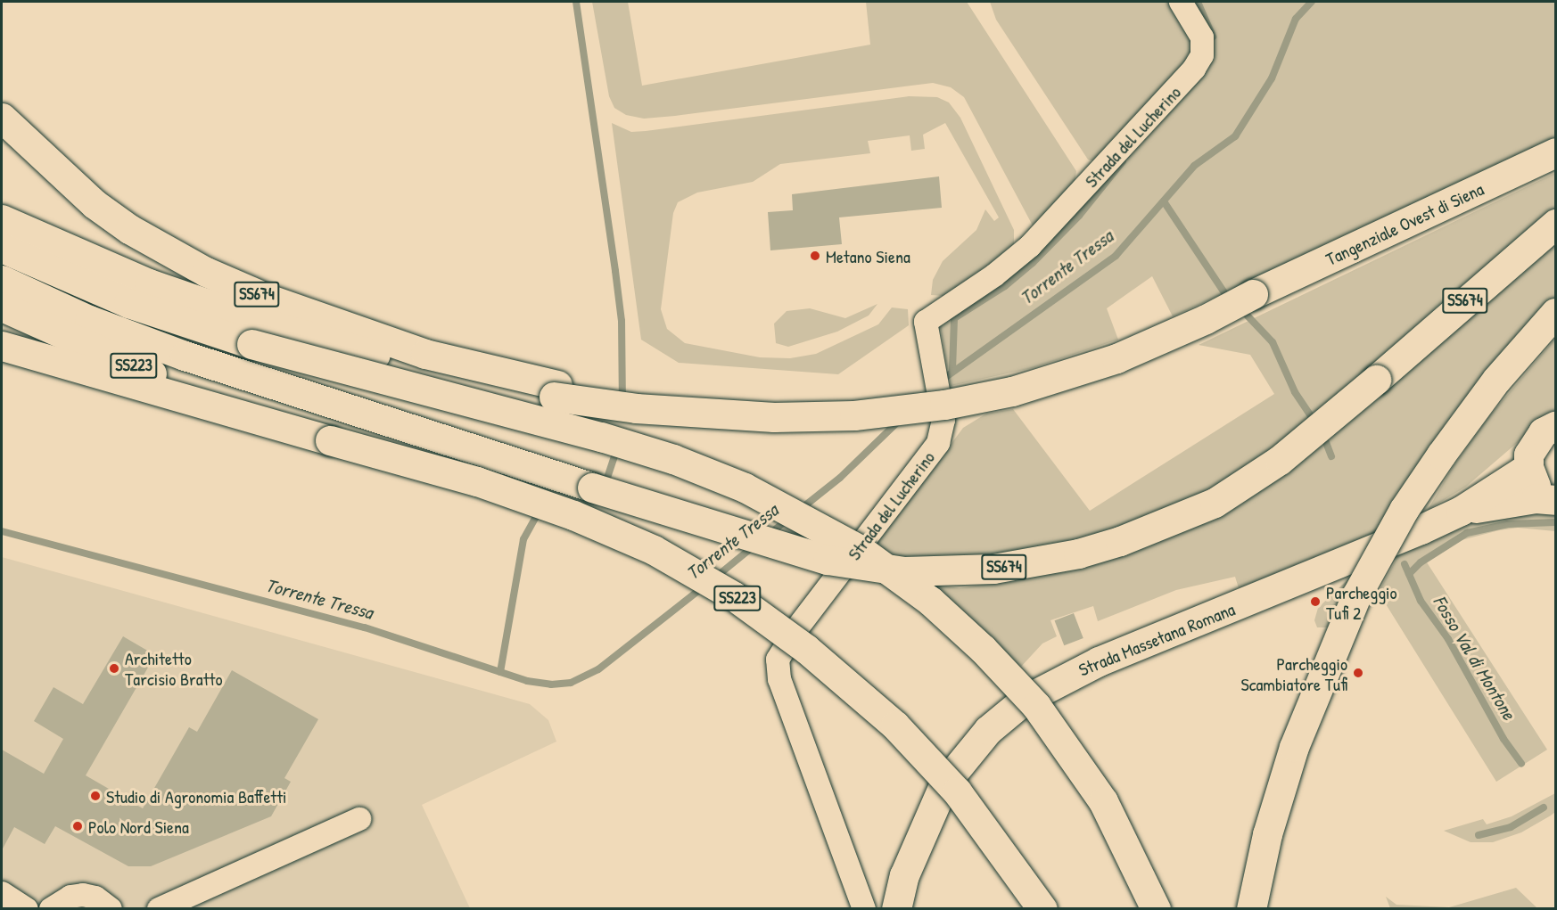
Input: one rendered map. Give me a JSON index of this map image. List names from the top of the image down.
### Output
{
  "streets": {
    "main road": [
      "Tangenziale Ovest di Siena",
      "SS674",
      "SS223",
      "Strada Massetana Romana"
    ],
    "street": ["Strada del Lucherino"]
  },
  "crossings": [
    ["Tangenziale Ovest di Siena", "SS674"]
  ],
  "water": ["Torrente Tressa", "Fosso Val di Montone"],
  "places": [
    "Metano Siena",
    "Parcheggio Tufi 2",
    "Architetto Tarcisio Bratto",
    "Parcheggio Scambiatore Tufi",
    "Studio di Agronomia Baffetti",
    "Polo Nord Siena"
  ]
}
